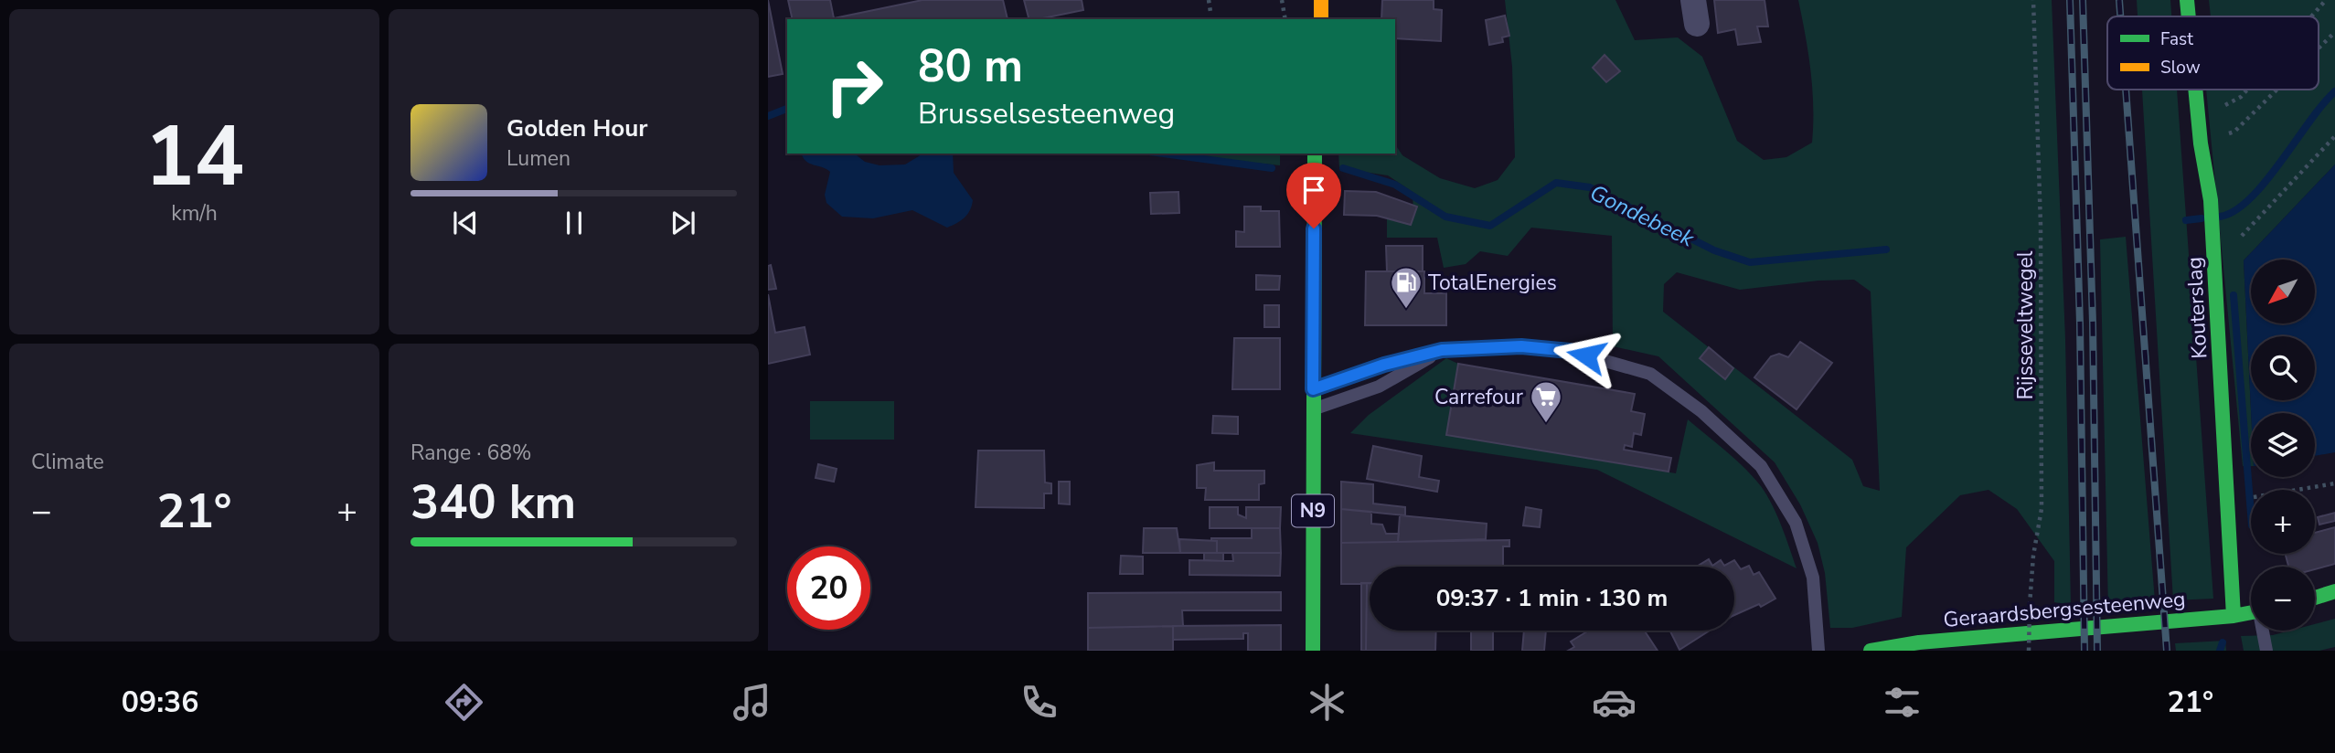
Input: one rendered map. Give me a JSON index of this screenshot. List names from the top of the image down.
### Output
{
  "streets": {
    "main road": ["Kouterslag", "N9", "Geraardsbergsesteenweg"],
    "path": ["Rijsseveltwegel"]
  },
  "crossings": [
    ["Kouterslag", "Geraardsbergsesteenweg"]
  ],
  "water": ["Gondebeek"],
  "places": {
    "fuel station": ["TotalEnergies"],
    "supermarket": ["Carrefour"]
  },
  "legend": ["Fast", "Slow"],
  "north": "bottom left",
  "page": {
    "tile": [
      ["14", "km/h"],
      "Climate",
      ["Range · 68%", "340 km"]
    ],
    "turn": ["80 m", "Brusselsesteenweg"],
    "song": ["Golden Hour", "Lumen"],
    "map_buttons": ["+", "−"],
    "heat": ["−", "21°", "+"],
    "limit": "20",
    "trip": "09:37 · 1 min · 130 m",
    "tabs": ["09:36", "21°"]
  }
}
